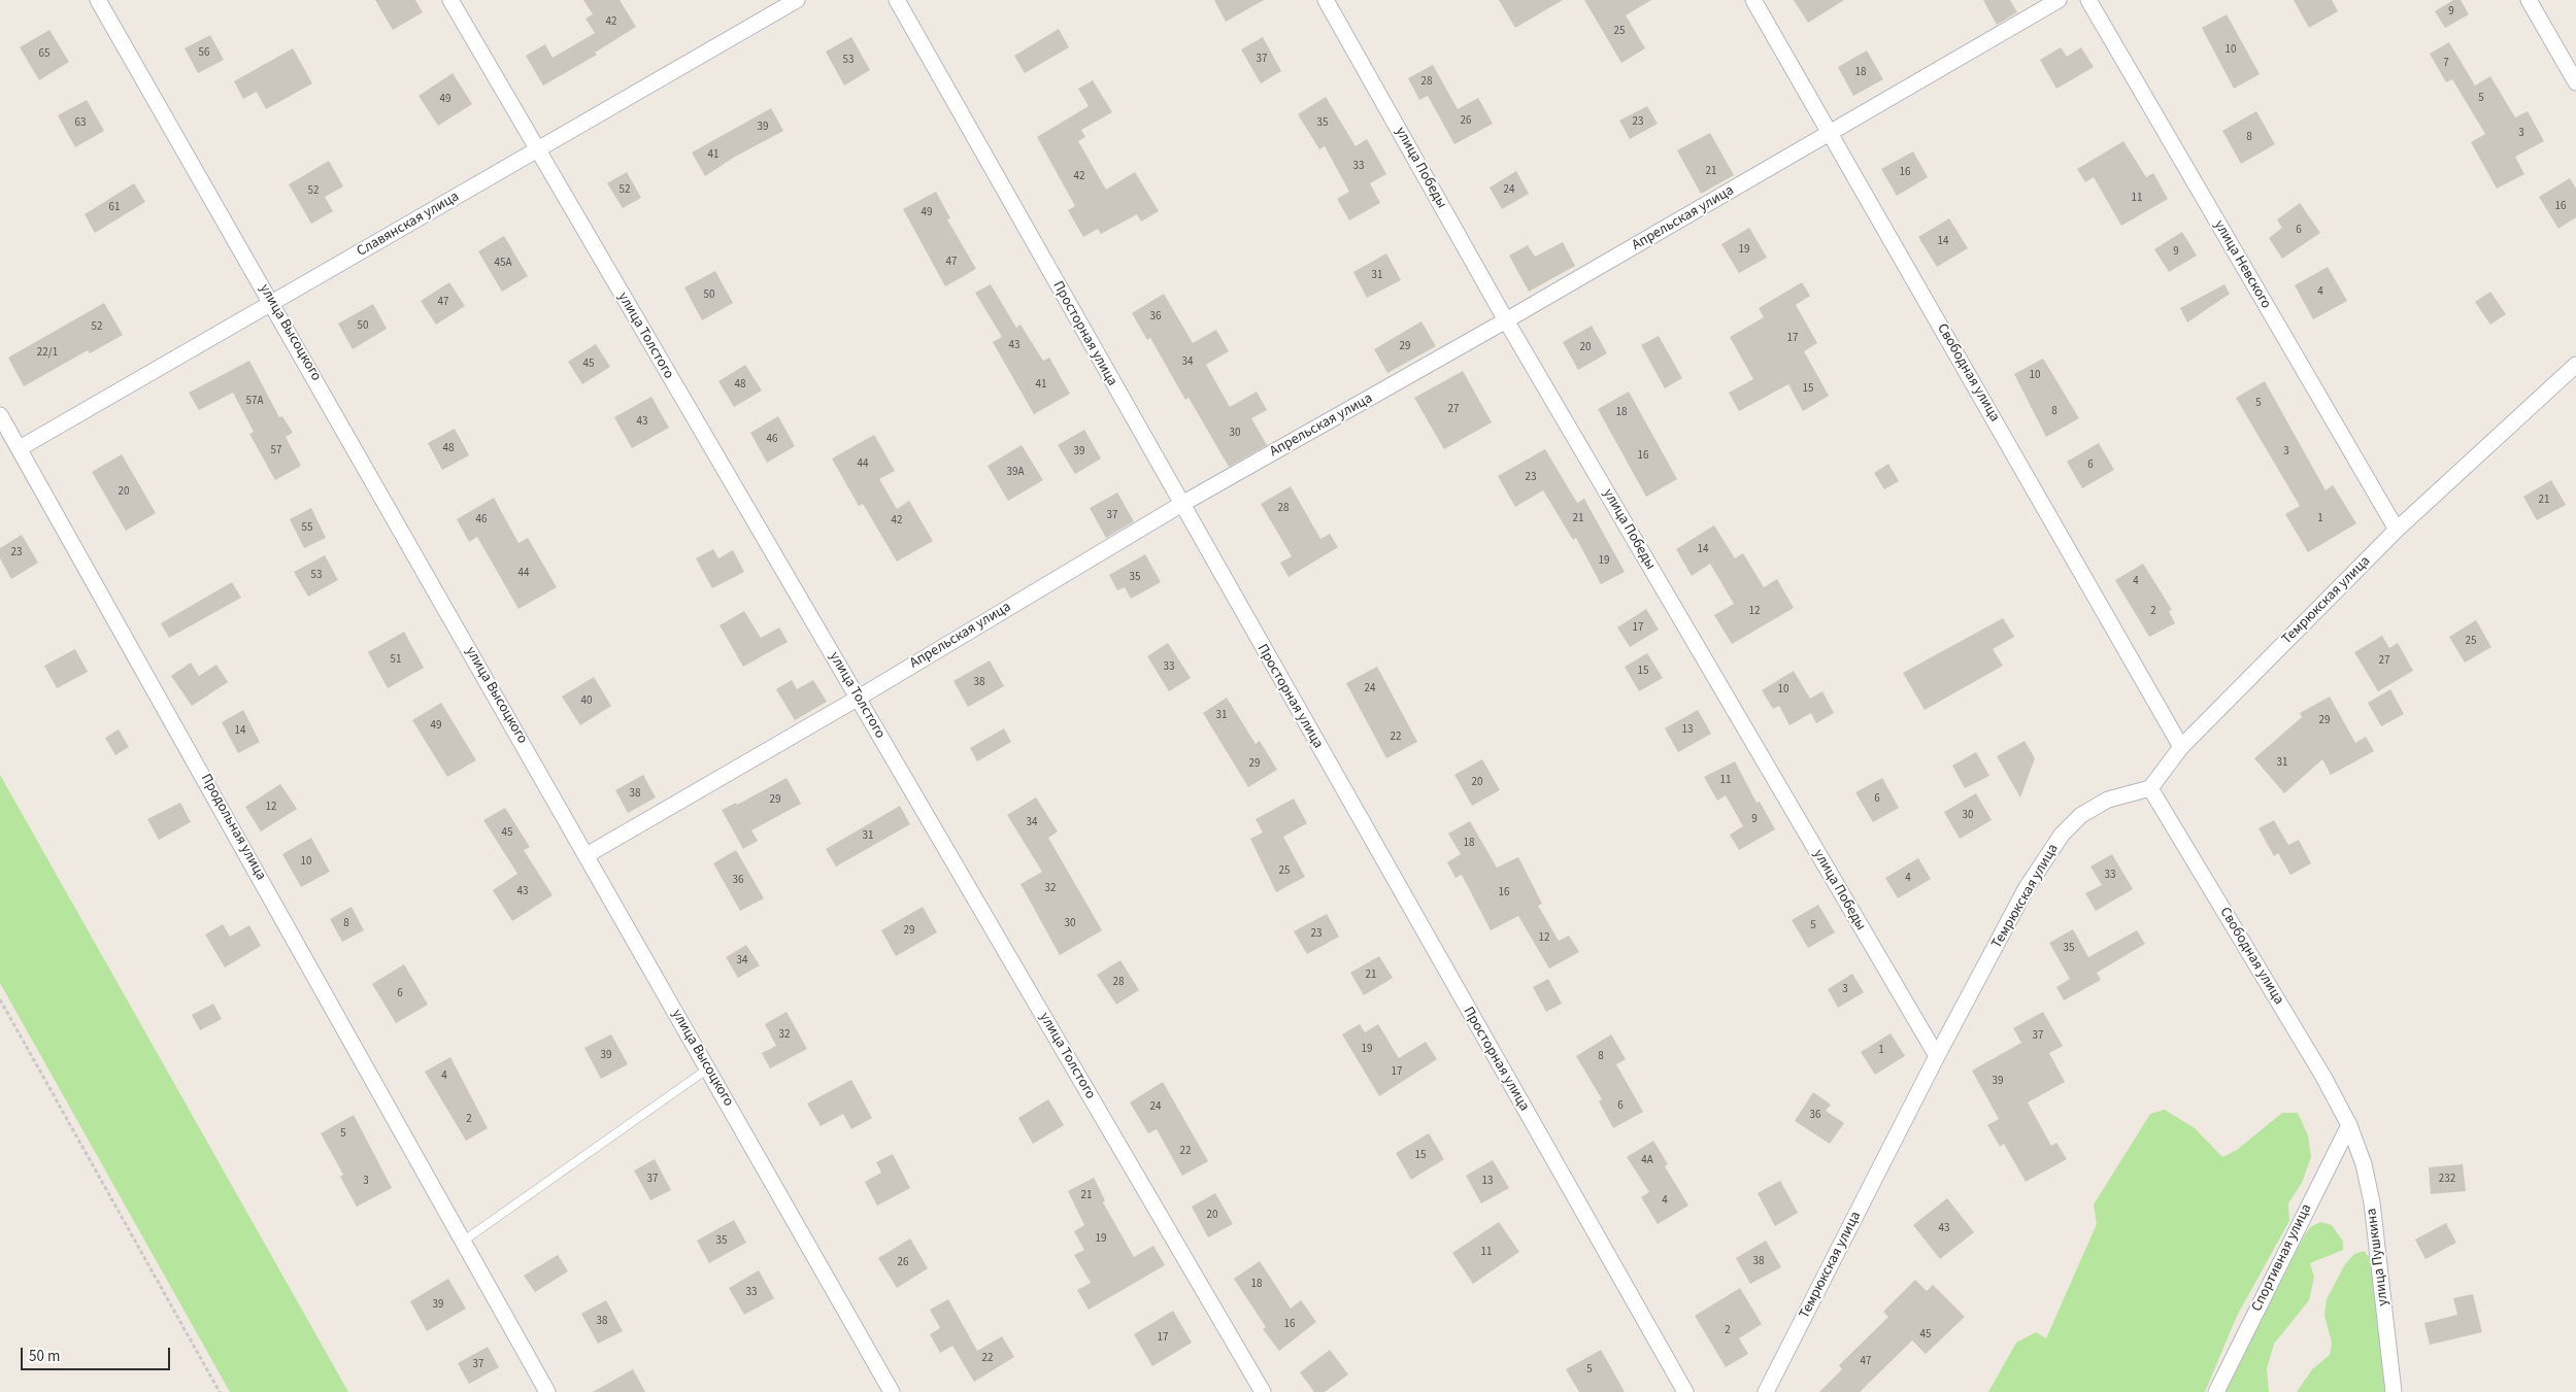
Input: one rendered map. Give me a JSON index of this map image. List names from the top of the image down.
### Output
{
  "streets": {
    "street": [
      "улица Победы",
      "Апрельская улица",
      "Славянская улица",
      "улица Невского",
      "улица Высоцкого",
      "Просторная улица",
      "улица Толстого",
      "Свободная улица",
      "Темрюкская улица",
      "Продольная улица",
      "улица Пушкина",
      "Спортивная улица"
    ]
  },
  "crossings": [
    ["улица Победы", "Апрельская улица"],
    ["улица Победы", "Темрюкская улица"],
    ["Апрельская улица", "улица Высоцкого"],
    ["Апрельская улица", "Просторная улица"],
    ["Апрельская улица", "улица Толстого"],
    ["Апрельская улица", "Свободная улица"],
    ["Славянская улица", "улица Высоцкого"],
    ["Славянская улица", "улица Толстого"],
    ["Славянская улица", "Продольная улица"],
    ["улица Невского", "Темрюкская улица"],
    ["Свободная улица", "Темрюкская улица"],
    ["Свободная улица", "улица Пушкина"],
    ["Свободная улица", "Спортивная улица"],
    ["улица Пушкина", "Спортивная улица"]
  ],
  "house_numbers": [
    "9",
    "42",
    "25",
    "10",
    "56",
    "65",
    "37",
    "53",
    "7",
    "18",
    "28",
    "5",
    "49",
    "26",
    "23",
    "63",
    "35",
    "39",
    "3",
    "8",
    "41",
    "33",
    "21",
    "16",
    "42",
    "52",
    "24",
    "52",
    "11",
    "16",
    "61",
    "49",
    "6",
    "14",
    "19",
    "9",
    "47",
    "45А",
    "31",
    "4",
    "50",
    "47",
    "36",
    "50",
    "52",
    "17",
    "43",
    "29",
    "20",
    "22/1",
    "34",
    "45",
    "10",
    "48",
    "41",
    "15",
    "57А",
    "5",
    "27",
    "8",
    "18",
    "43",
    "30",
    "46",
    "48",
    "57",
    "39",
    "3",
    "16",
    "44",
    "6",
    "39А",
    "23",
    "20",
    "21",
    "28",
    "37",
    "21",
    "1",
    "46",
    "42",
    "55",
    "14",
    "23",
    "19",
    "44",
    "53",
    "35",
    "4",
    "12",
    "2",
    "17",
    "25",
    "51",
    "27",
    "33",
    "15",
    "38",
    "24",
    "10",
    "40",
    "31",
    "29",
    "49",
    "13",
    "14",
    "22",
    "31",
    "29",
    "11",
    "20",
    "38",
    "6",
    "29",
    "12",
    "30",
    "9",
    "34",
    "45",
    "31",
    "18",
    "10",
    "25",
    "33",
    "4",
    "36",
    "32",
    "43",
    "16",
    "8",
    "30",
    "5",
    "29",
    "23",
    "12",
    "35",
    "34",
    "21",
    "28",
    "3",
    "6",
    "32",
    "37",
    "19",
    "1",
    "39",
    "8",
    "17",
    "4",
    "39",
    "6",
    "24",
    "36",
    "2",
    "5",
    "22",
    "15",
    "4А",
    "37",
    "232",
    "3",
    "13",
    "21",
    "4",
    "20",
    "43",
    "19",
    "35",
    "11",
    "38",
    "26",
    "18",
    "33",
    "39",
    "38",
    "16",
    "2",
    "45",
    "17",
    "22",
    "47",
    "37",
    "5"
  ],
  "scale_bar": "50 m"
}
